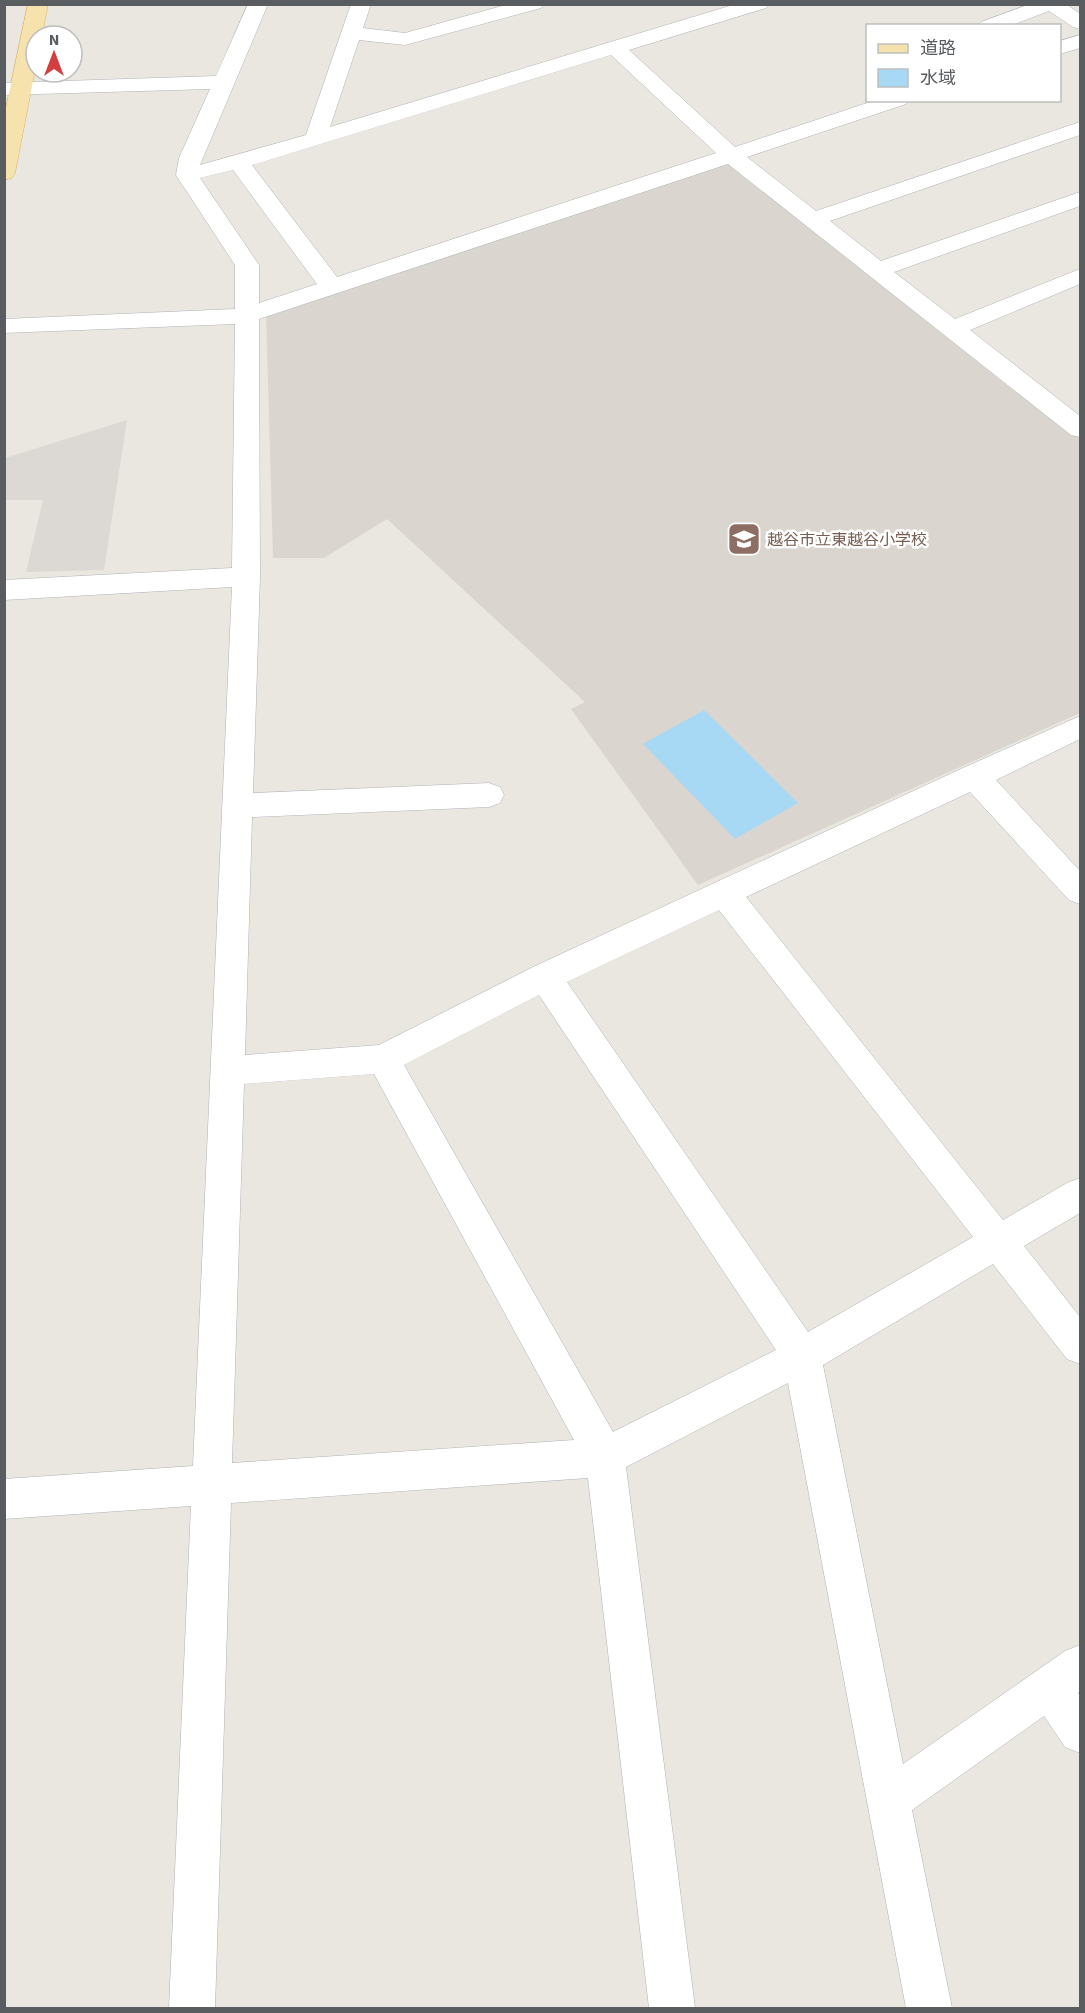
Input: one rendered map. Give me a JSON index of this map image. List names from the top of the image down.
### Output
{
  "places": {
    "school or university": ["越谷市立東越谷小学校"]
  },
  "legend": ["道路", "水域"],
  "north": "top"
}
